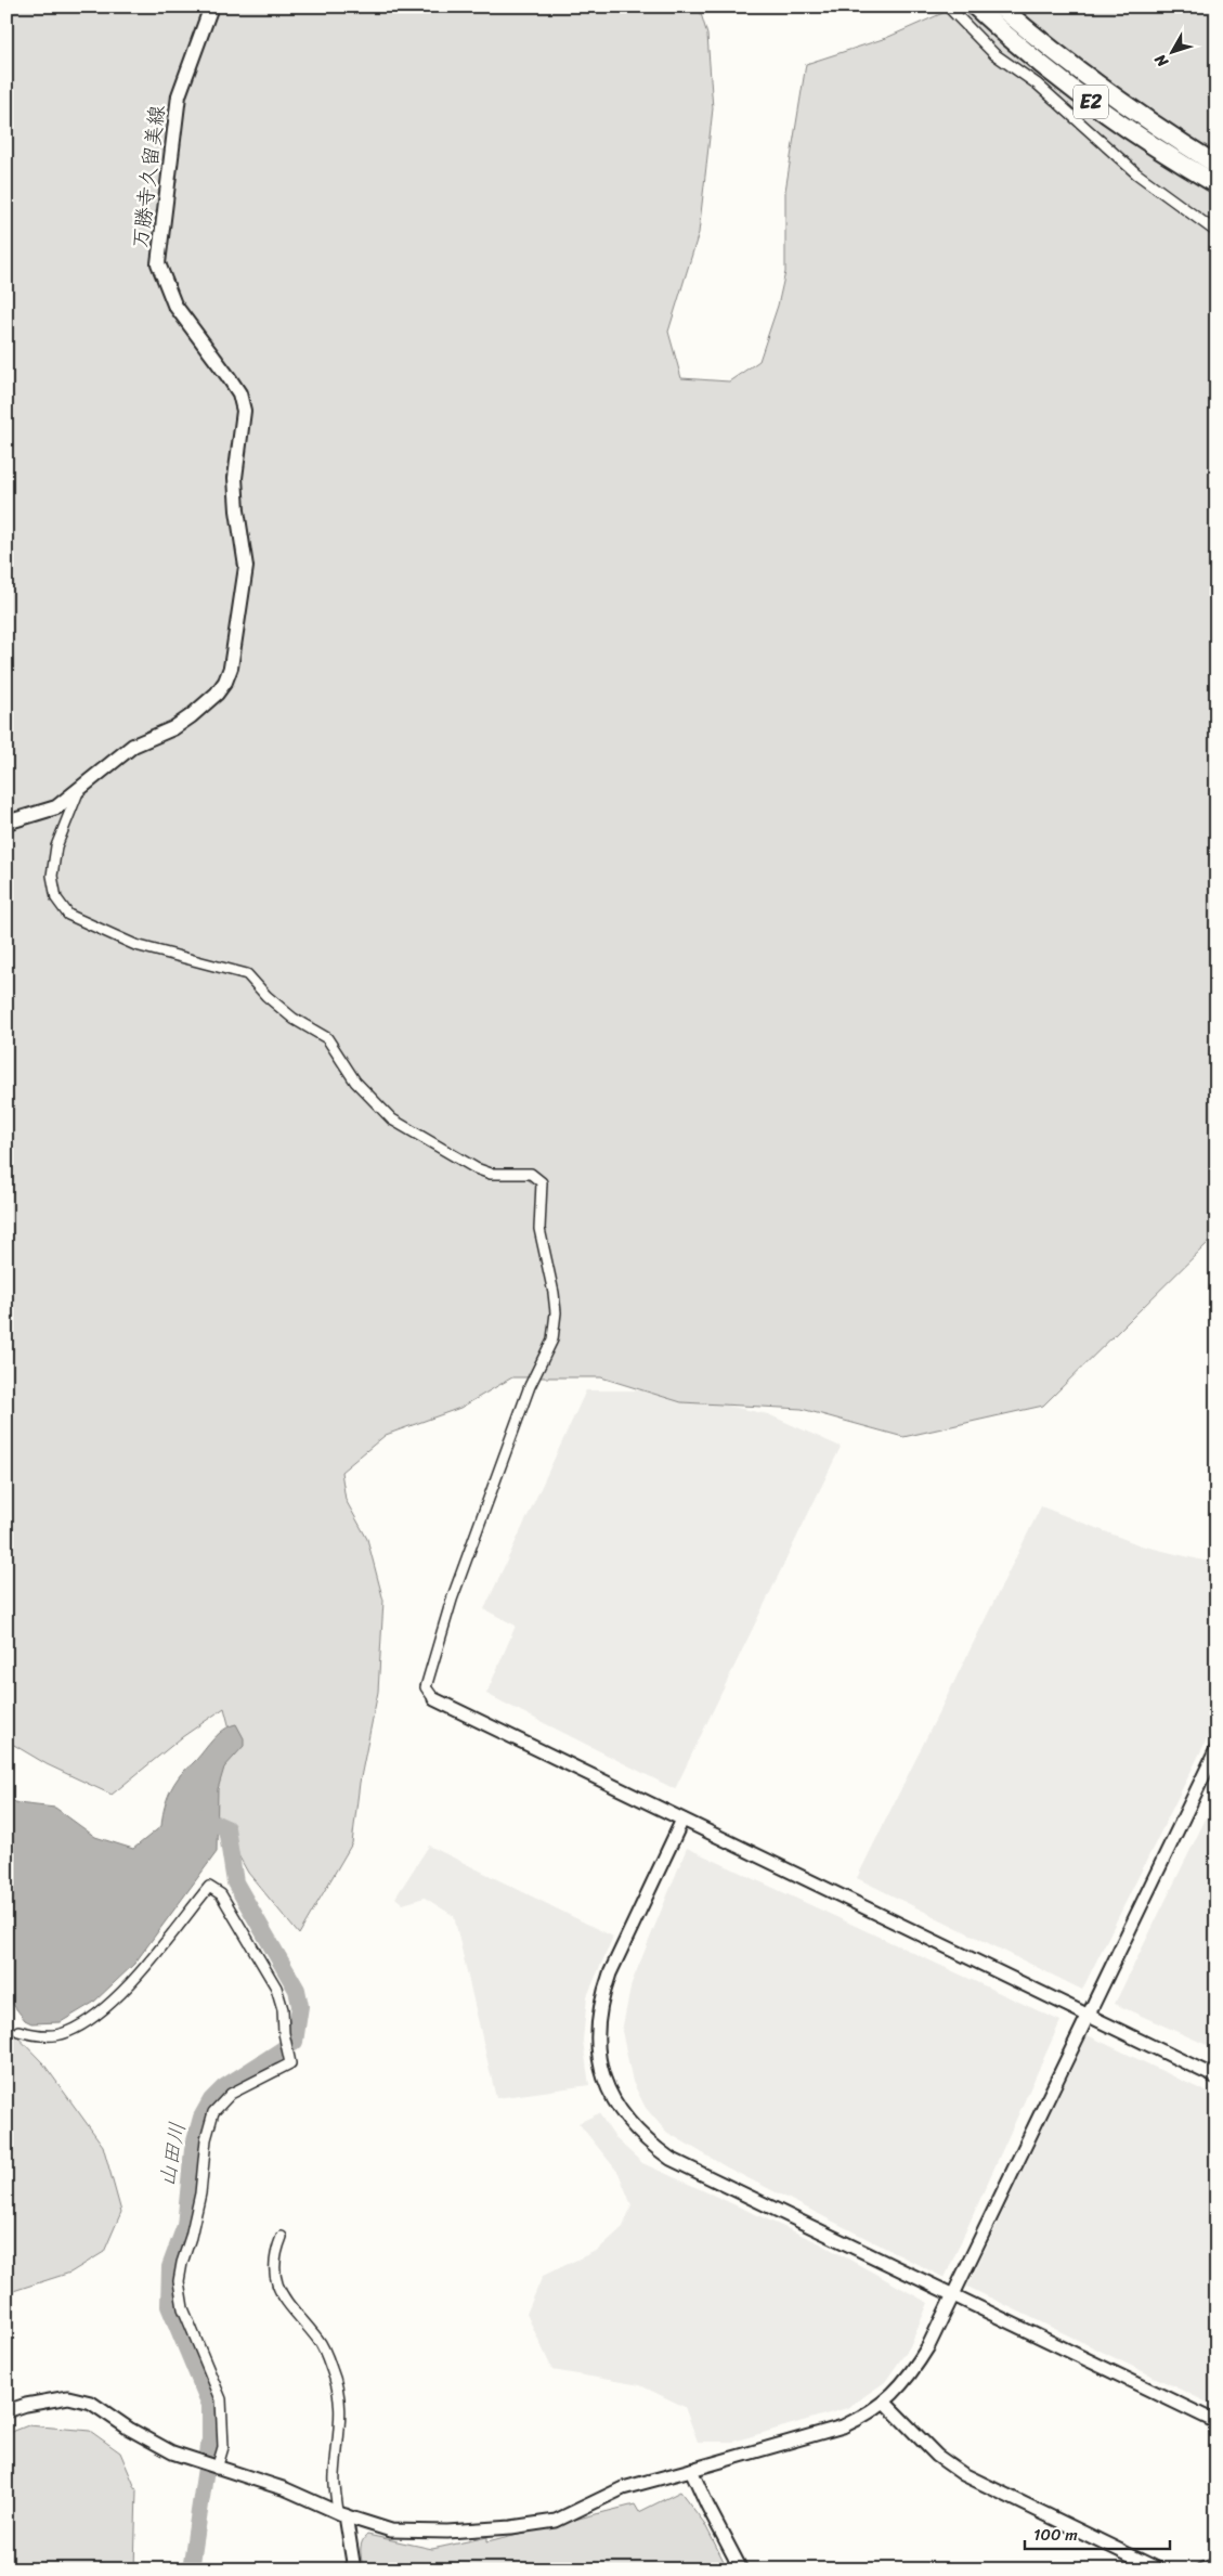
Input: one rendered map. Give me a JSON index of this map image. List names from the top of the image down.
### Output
{
  "streets": {
    "highway": ["E2"],
    "main road": ["万勝寺久留美線"]
  },
  "water": ["山田川"],
  "scale_bar": "100 m",
  "north": "bottom left"
}
